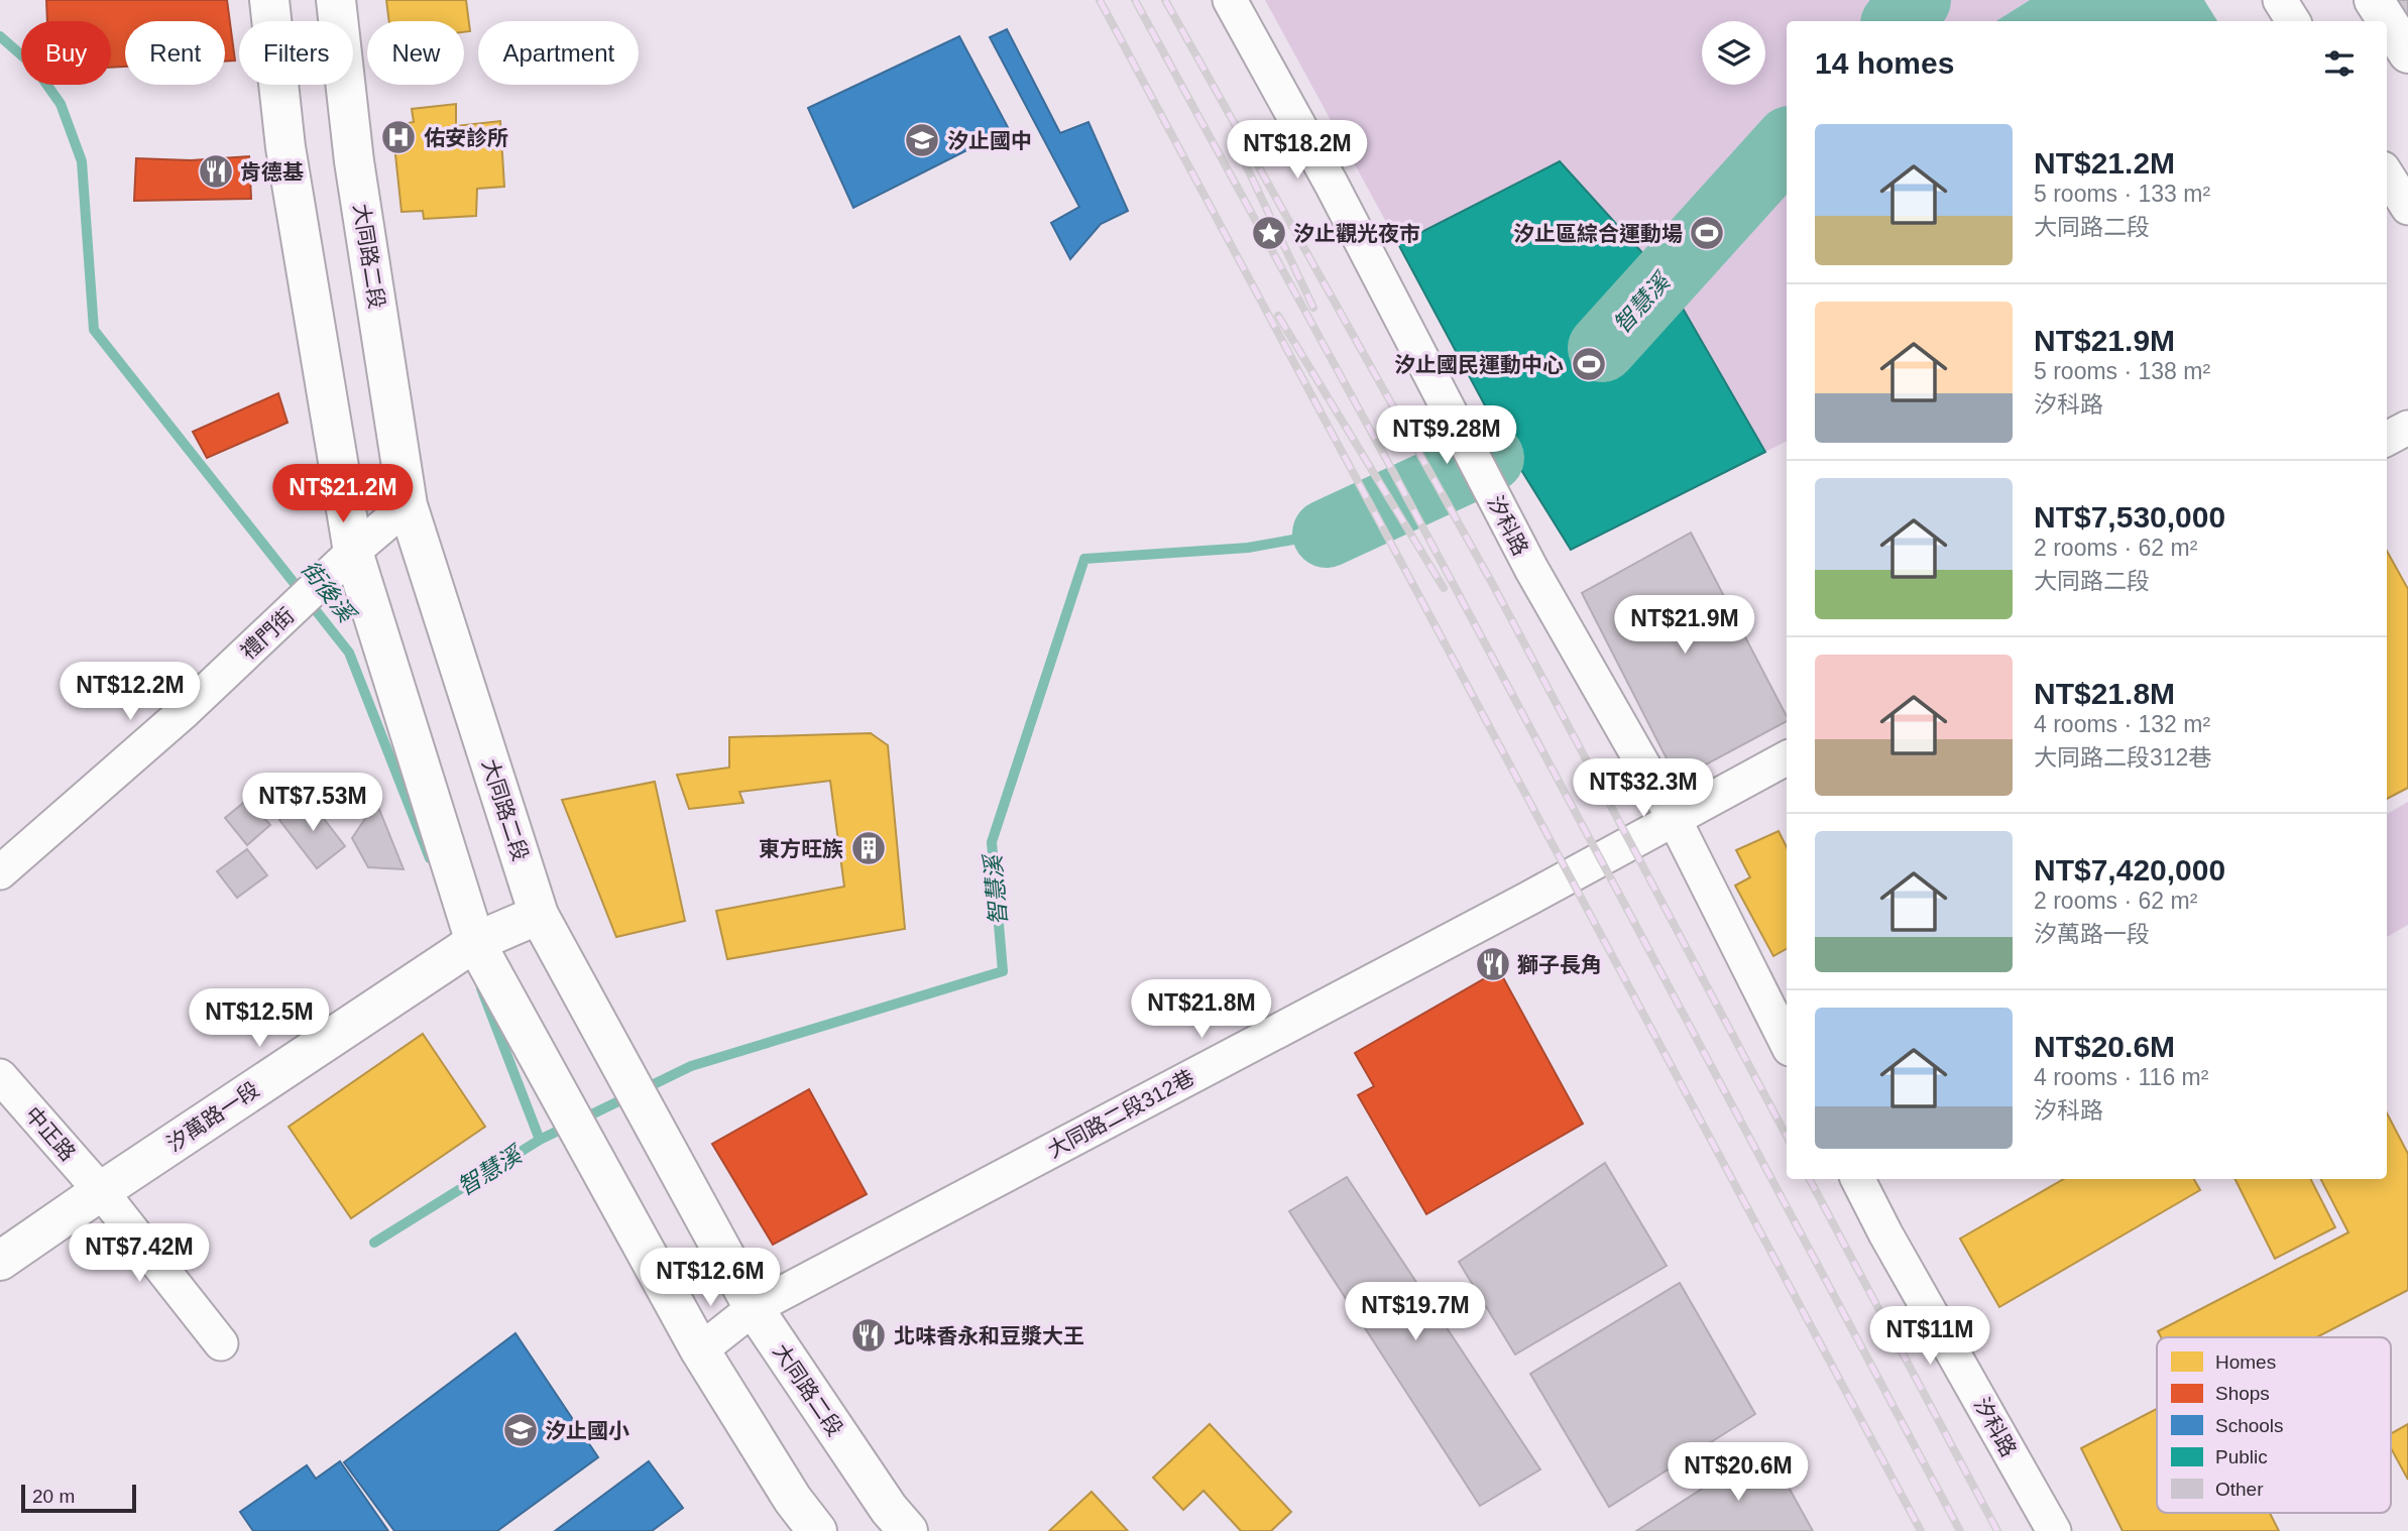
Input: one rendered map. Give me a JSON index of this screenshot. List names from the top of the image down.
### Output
{
  "streets": {
    "main road": ["大同路二段", "汐萬路一段"],
    "street": [
      "汐科路",
      "禮門街",
      "大同路二段312巷",
      "中正路"
    ]
  },
  "crossings": [
    ["大同路二段", "禮門街"],
    ["大同路二段", "大同路二段312巷"],
    ["大同路二段", "汐萬路一段"],
    ["汐科路", "大同路二段312巷"],
    ["汐萬路一段", "中正路"]
  ],
  "water": ["智慧溪", "街後溪"],
  "places": {
    "hospital": ["佑安診所"],
    "school or university": ["汐止國中", "汐止國小"],
    "restaurant": ["肯德基", "獅子長角", "北味香永和豆漿大王"],
    "place": ["汐止觀光夜市"],
    "sports": ["汐止區綜合運動場", "汐止國民運動中心"],
    "building": ["東方旺族"]
  },
  "legend": [
    "Homes",
    "Shops",
    "Schools",
    "Public",
    "Other"
  ],
  "scale_bar": "20 m",
  "page": {
    "chip": [
      "Buy",
      "Rent",
      "Filters",
      "New",
      "Apartment"
    ],
    "heading": "14 homes",
    "list": [
      {
        "name": "NT$21.2M",
        "note": "5 rooms · 133 m² · 大同路二段"
      },
      {
        "name": "NT$21.9M",
        "note": "5 rooms · 138 m² · 汐科路"
      },
      {
        "name": "NT$7,530,000",
        "note": "2 rooms · 62 m² · 大同路二段"
      },
      {
        "name": "NT$21.8M",
        "note": "4 rooms · 132 m² · 大同路二段312巷"
      },
      {
        "name": "NT$7,420,000",
        "note": "2 rooms · 62 m² · 汐萬路一段"
      },
      {
        "name": "NT$20.6M",
        "note": "4 rooms · 116 m² · 汐科路"
      }
    ],
    "price": [
      "NT$18.2M",
      "NT$9.28M",
      "NT$21.2M",
      "NT$21.9M",
      "NT$12.2M",
      "NT$32.3M",
      "NT$7.53M",
      "NT$21.8M",
      "NT$12.5M",
      "NT$7.42M",
      "NT$12.6M",
      "NT$19.7M",
      "NT$11M",
      "NT$20.6M"
    ],
    "scale": "20 m"
  }
}
